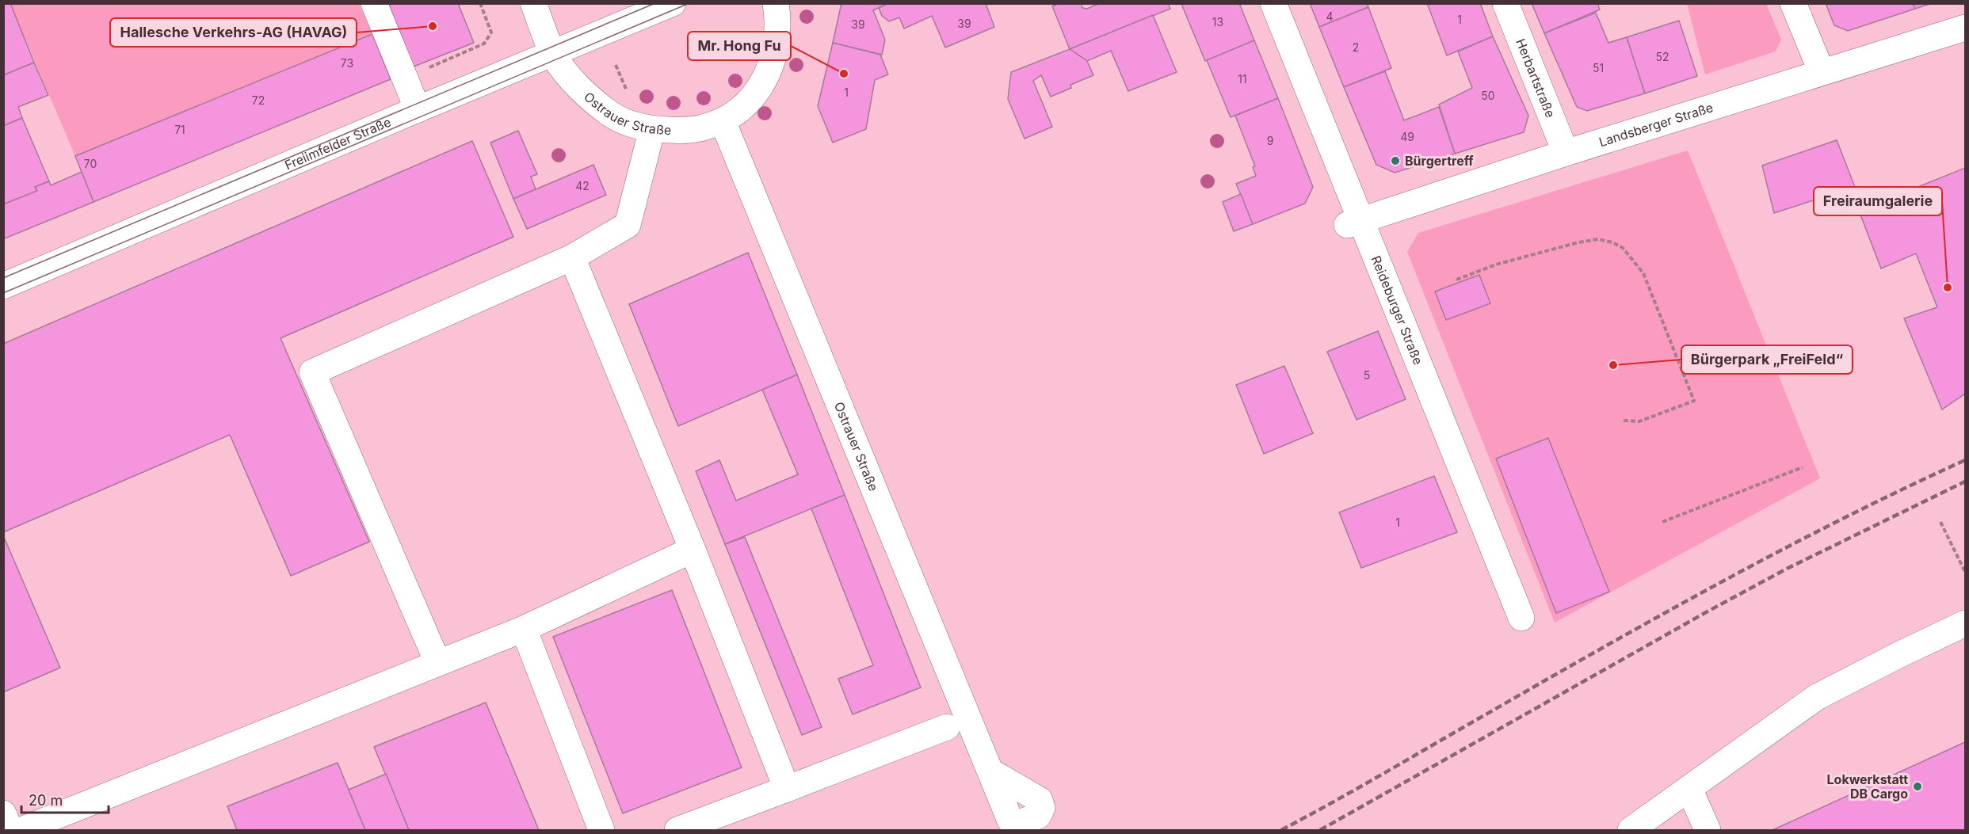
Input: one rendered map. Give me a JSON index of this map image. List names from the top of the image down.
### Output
{
  "streets": {
    "street": [
      "Herbartstraße",
      "Ostrauer Straße",
      "Landsberger Straße",
      "Freiimfelder Straße",
      "Reideburger Straße"
    ]
  },
  "crossings": [
    ["Herbartstraße", "Landsberger Straße"],
    ["Ostrauer Straße", "Freiimfelder Straße"],
    ["Landsberger Straße", "Reideburger Straße"]
  ],
  "places": [
    "Hallesche Verkehrs-AG (HAVAG)",
    "Mr. Hong Fu",
    "Bürgertreff",
    "Freiraumgalerie",
    "Bürgerpark „FreiFeld“",
    "Lokwerkstatt DB Cargo"
  ],
  "house_numbers": [
    "4",
    "1",
    "13",
    "39",
    "39",
    "2",
    "52",
    "73",
    "51",
    "11",
    "1",
    "50",
    "72",
    "71",
    "49",
    "9",
    "70",
    "42",
    "5",
    "1"
  ],
  "scale_bar": "20 m"
}
